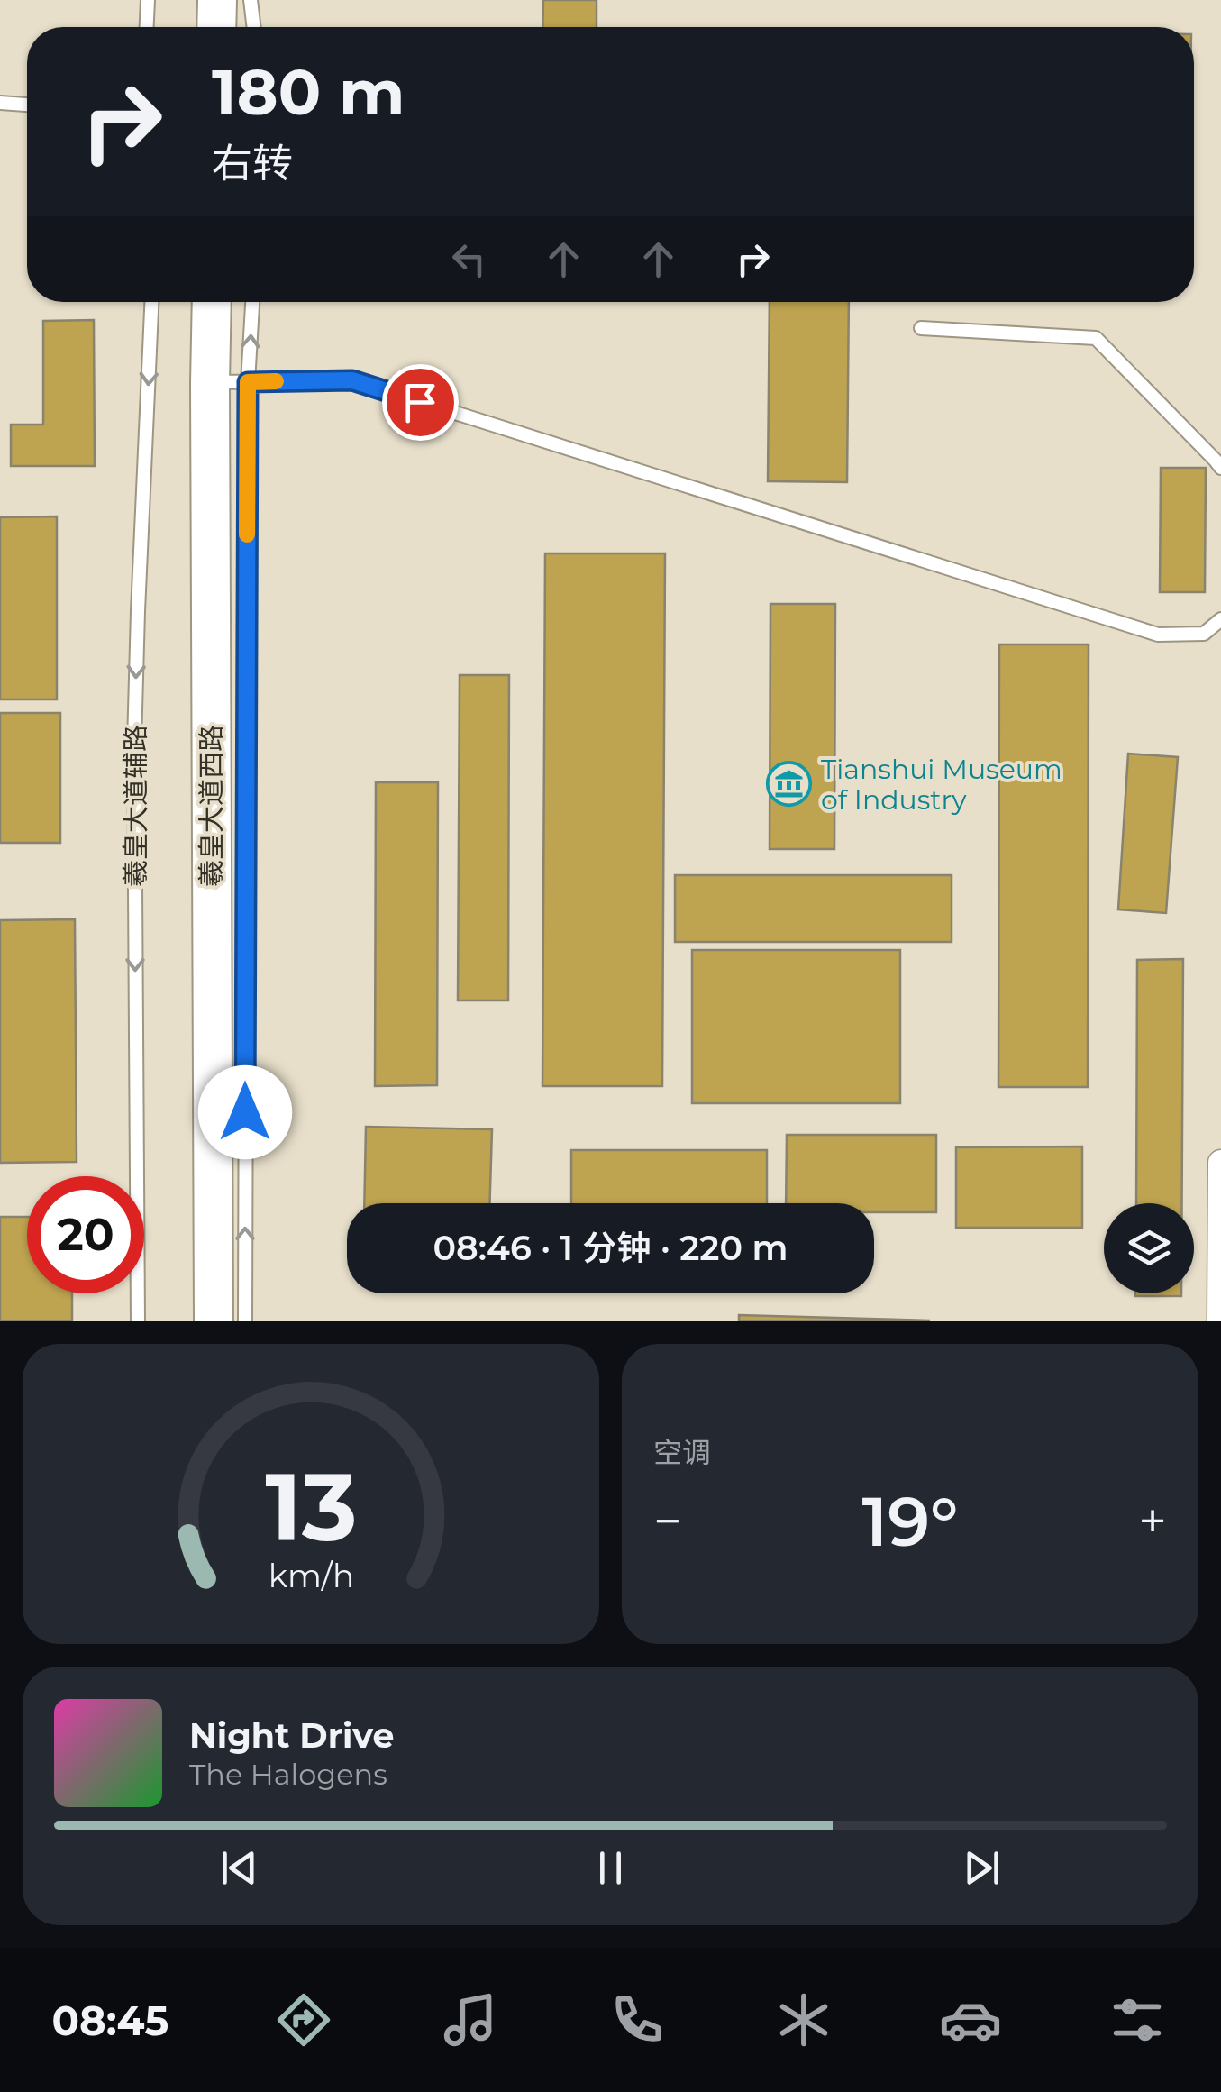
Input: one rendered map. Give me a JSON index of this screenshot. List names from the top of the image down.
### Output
{
  "streets": {
    "main road": ["羲皇大道西路"],
    "lane": ["羲皇大道辅路"]
  },
  "places": {
    "museum": ["Tianshui Museum of Industry"]
  },
  "page": {
    "turn": ["180 m", "右转"],
    "limit": "20",
    "trip": "08:46 · 1 分钟 · 220 m",
    "tile": "空调",
    "heat": ["−", "19°", "+"],
    "song": ["Night Drive", "The Halogens"],
    "tabs": "08:45",
    "gauge": ["13", "km/h"]
  }
}
